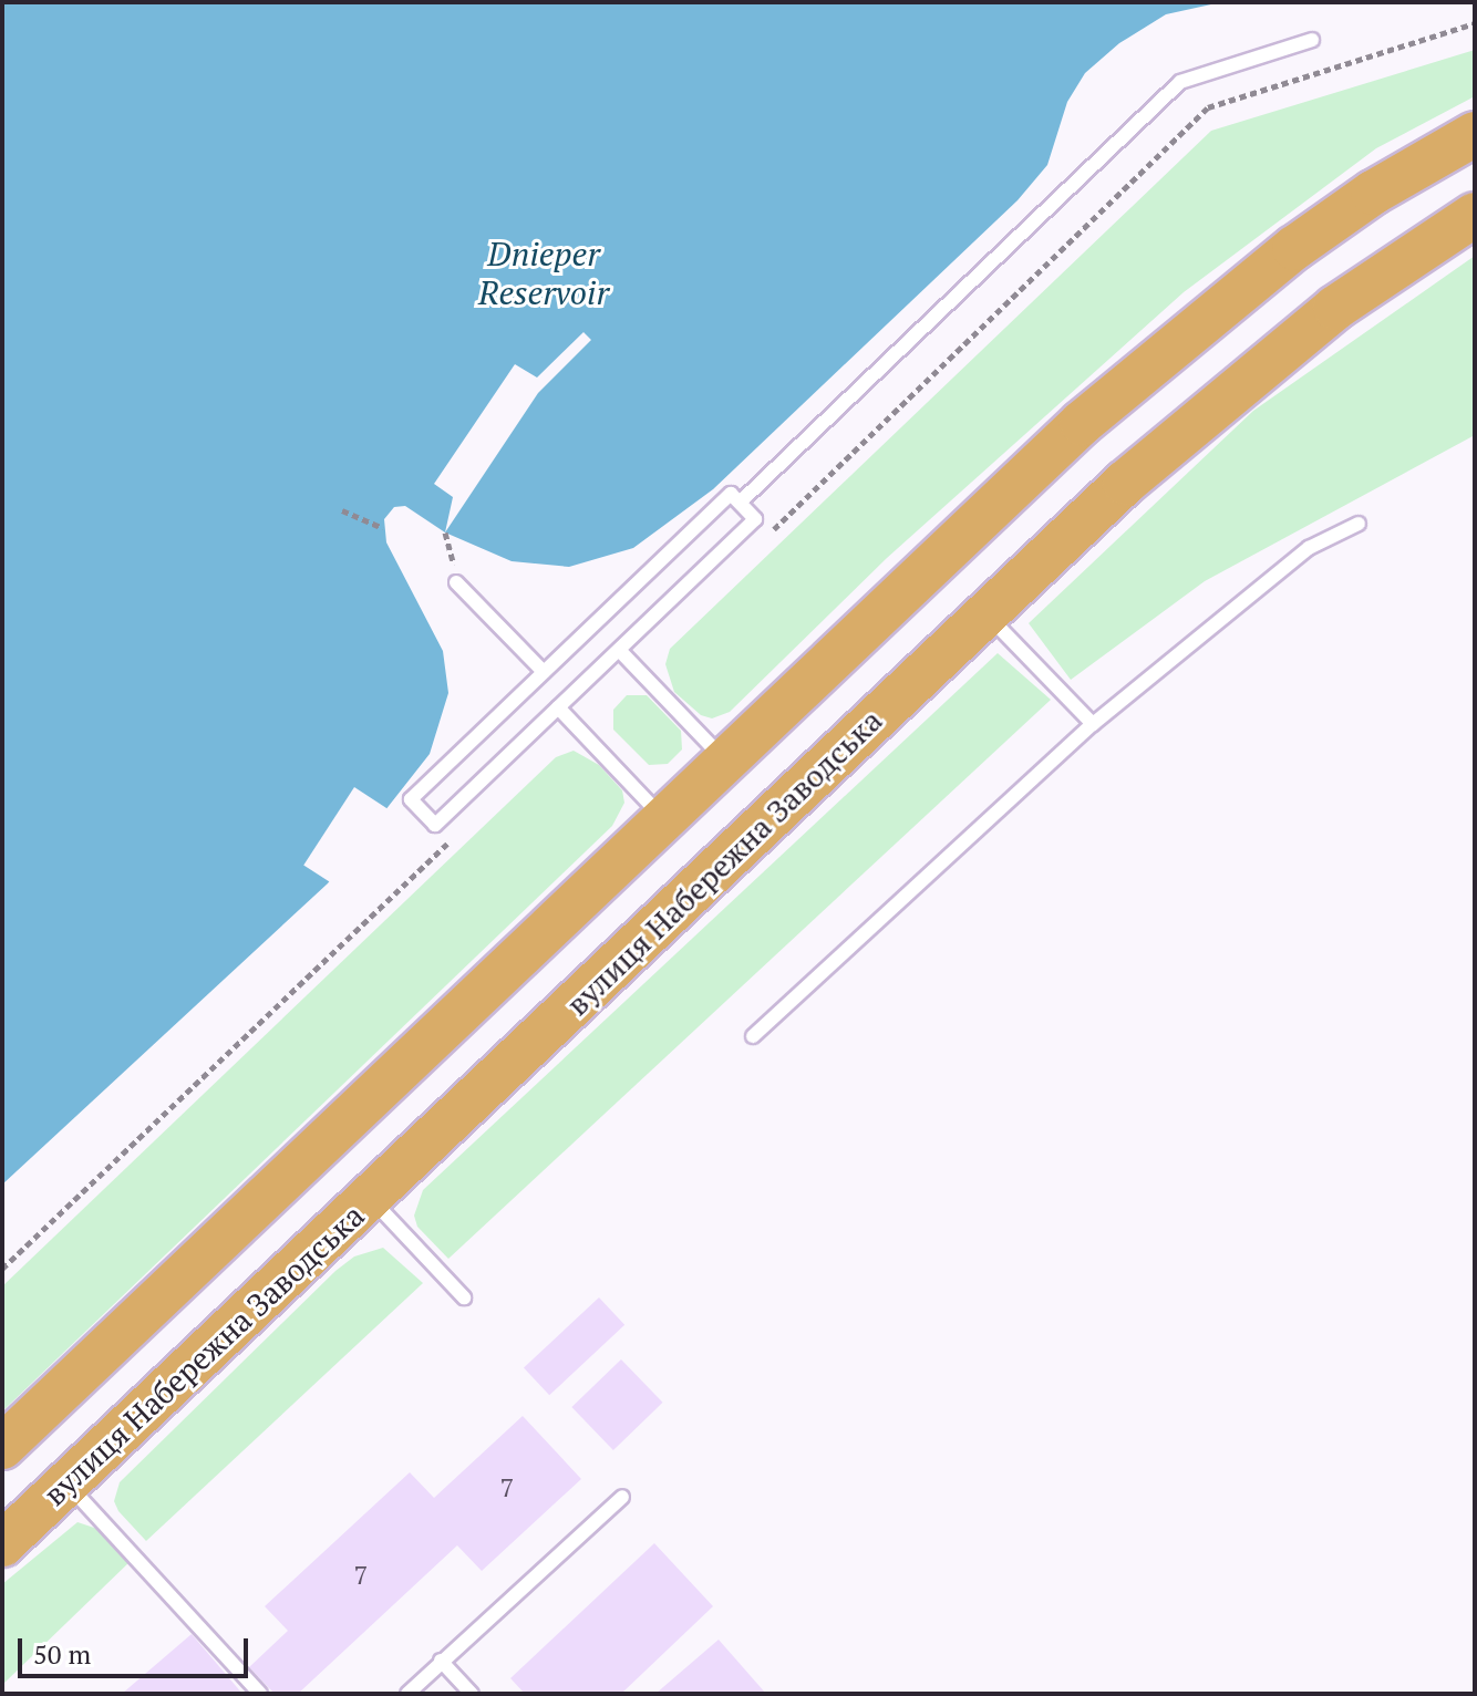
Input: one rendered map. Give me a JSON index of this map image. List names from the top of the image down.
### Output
{
  "streets": {
    "main road": ["вулиця Набережна Заводська"]
  },
  "water": ["Dnieper Reservoir"],
  "house_numbers": ["7", "7"],
  "scale_bar": "50 m"
}
